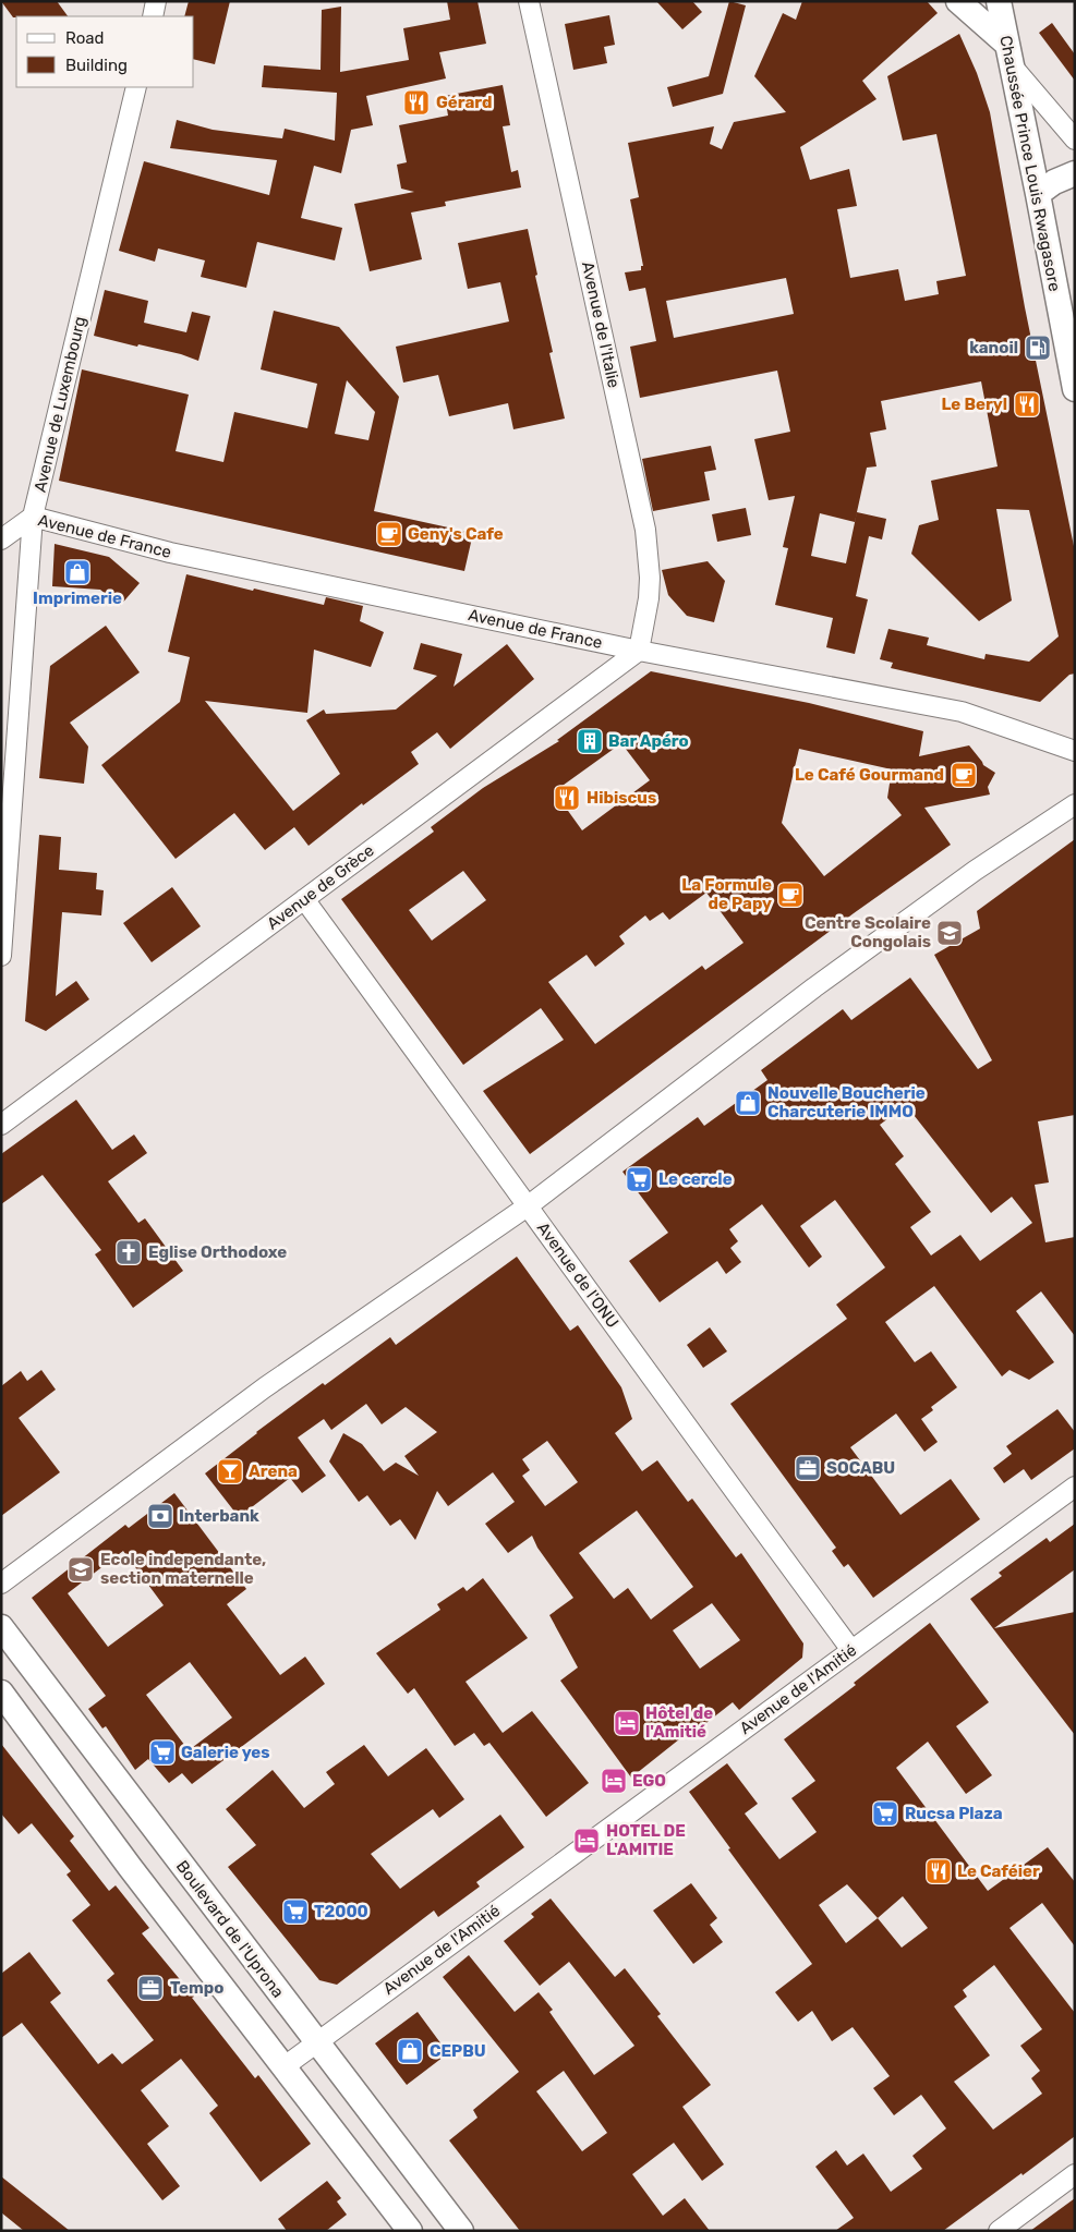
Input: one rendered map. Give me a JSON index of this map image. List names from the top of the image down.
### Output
{
  "streets": {
    "street": [
      "Chaussée Prince Louis Rwagasore",
      "Avenue de l'Italie",
      "Avenue de Luxembourg",
      "Avenue de France",
      "Avenue de Grèce",
      "Avenue de l'ONU",
      "Avenue de l'Amitié",
      "Boulevard de l'Uprona"
    ]
  },
  "crossings": [
    ["Avenue de l'Italie", "Avenue de France"],
    ["Avenue de l'Italie", "Avenue de Grèce"],
    ["Avenue de Luxembourg", "Avenue de France"],
    ["Avenue de France", "Avenue de Grèce"],
    ["Avenue de Grèce", "Avenue de l'ONU"],
    ["Avenue de l'ONU", "Avenue de l'Amitié"],
    ["Avenue de l'Amitié", "Boulevard de l'Uprona"]
  ],
  "places": {
    "restaurant": [
      "Gérard",
      "Le Beryl",
      "Hibiscus",
      "Le Caféier"
    ],
    "fuel station": ["kanoil"],
    "cafe": ["Geny's Cafe", "Le Café Gourmand", "La Formule de Papy"],
    "shop": ["Imprimerie", "Nouvelle Boucherie Charcuterie IMMO", "CEPBU"],
    "building": ["Bar Apéro"],
    "school or university": ["Centre Scolaire Congolais", "Ecole independante, section maternelle"],
    "supermarket": [
      "Le cercle",
      "Galerie yes",
      "Rucsa Plaza",
      "T2000"
    ],
    "church": ["Eglise Orthodoxe"],
    "office": ["SOCABU", "Tempo"],
    "bar": ["Arena"],
    "bank": ["Interbank"],
    "hotel": ["Hôtel de l'Amitié", "EGO", "HOTEL DE L'AMITIE"]
  },
  "legend": ["Road", "Building"]
}
